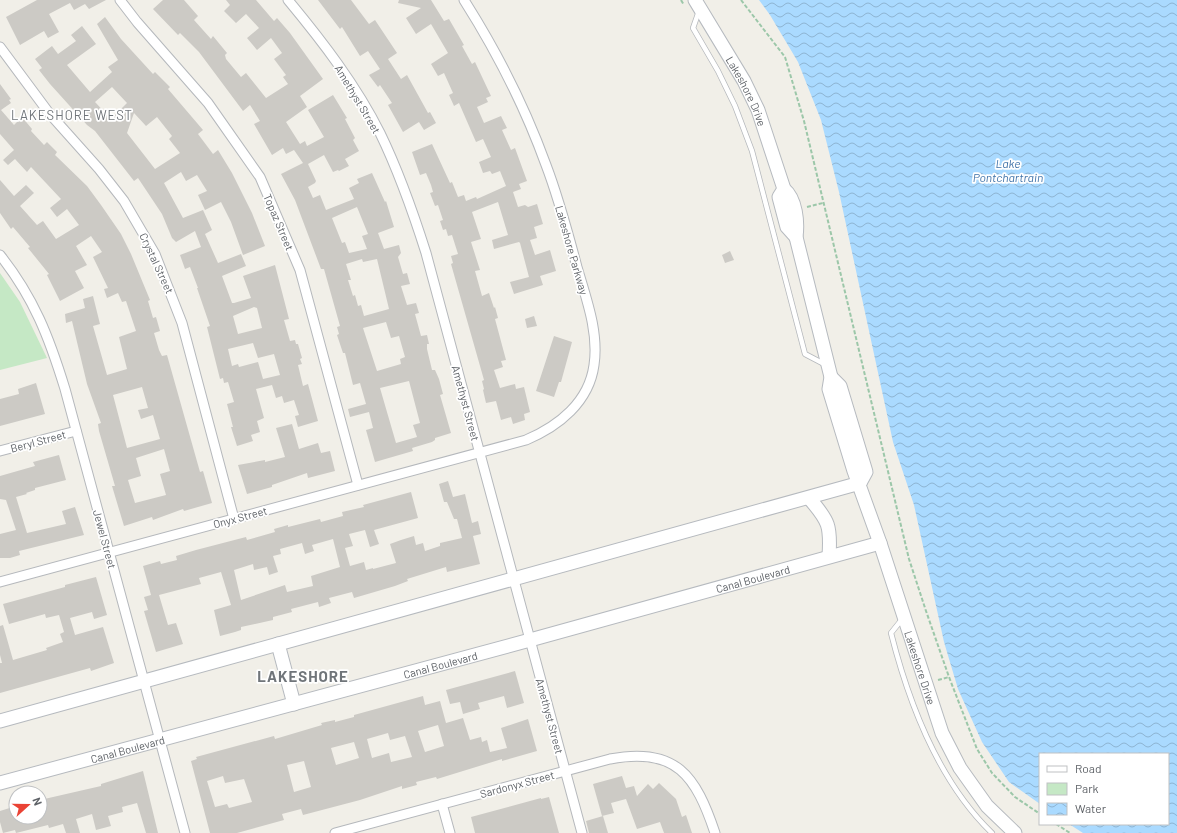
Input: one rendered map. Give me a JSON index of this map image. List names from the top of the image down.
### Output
{
  "streets": {
    "street": [
      "Lakeshore Drive",
      "Amethyst Street",
      "Topaz Street",
      "Lakeshore Parkway",
      "Crystal Street",
      "Beryl Street",
      "Onyx Street",
      "Jewel Street",
      "Canal Boulevard",
      "Sardonyx Street"
    ]
  },
  "crossings": [
    ["Lakeshore Drive", "Canal Boulevard"],
    ["Amethyst Street", "Lakeshore Parkway"],
    ["Amethyst Street", "Onyx Street"],
    ["Amethyst Street", "Canal Boulevard"],
    ["Amethyst Street", "Sardonyx Street"],
    ["Topaz Street", "Onyx Street"],
    ["Lakeshore Parkway", "Onyx Street"],
    ["Crystal Street", "Onyx Street"],
    ["Beryl Street", "Jewel Street"],
    ["Onyx Street", "Jewel Street"],
    ["Jewel Street", "Canal Boulevard"]
  ],
  "districts": ["LAKESHORE WEST", "LAKESHORE"],
  "water": ["Lake Pontchartrain"],
  "legend": ["Road", "Park", "Water"],
  "north": "right"
}
